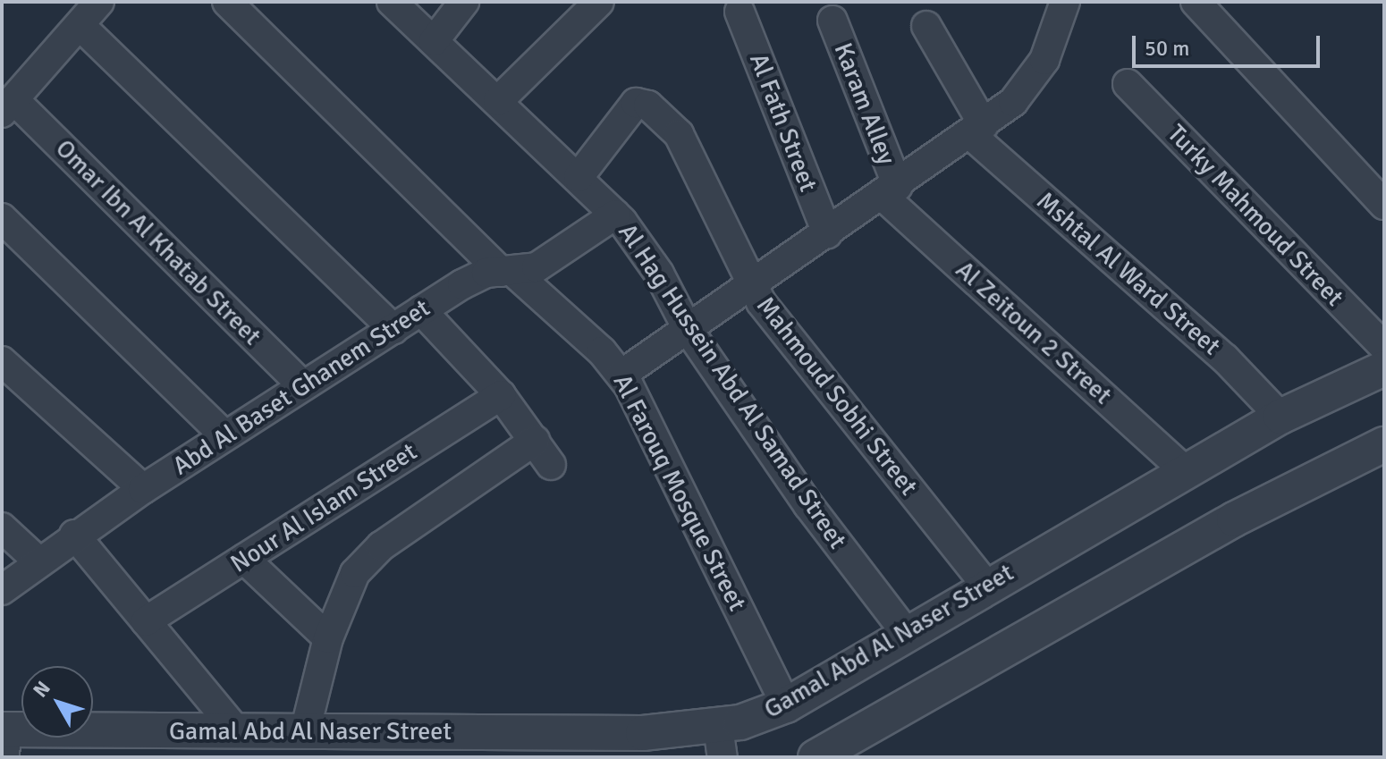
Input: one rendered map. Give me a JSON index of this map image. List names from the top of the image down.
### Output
{
  "streets": {
    "street": [
      "Karam Alley",
      "Al Fath Street",
      "Turky Mahmoud Street",
      "Omar Ibn Al Khatab Street",
      "Mshtal Al Ward Street",
      "Al Zeitoun 2 Street",
      "Al Hag Hussein Abd Al Samad Street",
      "Abd Al Baset Ghanem Street",
      "Mahmoud Sobhi Street",
      "Al Farouq Mosque Street",
      "Nour Al Islam Street",
      "Gamal Abd Al Naser Street"
    ]
  },
  "crossings": [
    ["Karam Alley", "Al Zeitoun 2 Street"],
    ["Omar Ibn Al Khatab Street", "Abd Al Baset Ghanem Street"],
    ["Mshtal Al Ward Street", "Gamal Abd Al Naser Street"],
    ["Al Zeitoun 2 Street", "Gamal Abd Al Naser Street"],
    ["Al Hag Hussein Abd Al Samad Street", "Abd Al Baset Ghanem Street"],
    ["Al Hag Hussein Abd Al Samad Street", "Mahmoud Sobhi Street"],
    ["Al Hag Hussein Abd Al Samad Street", "Gamal Abd Al Naser Street"],
    ["Abd Al Baset Ghanem Street", "Al Farouq Mosque Street"],
    ["Mahmoud Sobhi Street", "Gamal Abd Al Naser Street"],
    ["Al Farouq Mosque Street", "Gamal Abd Al Naser Street"]
  ],
  "scale_bar": "50 m",
  "north": "top left"
}
